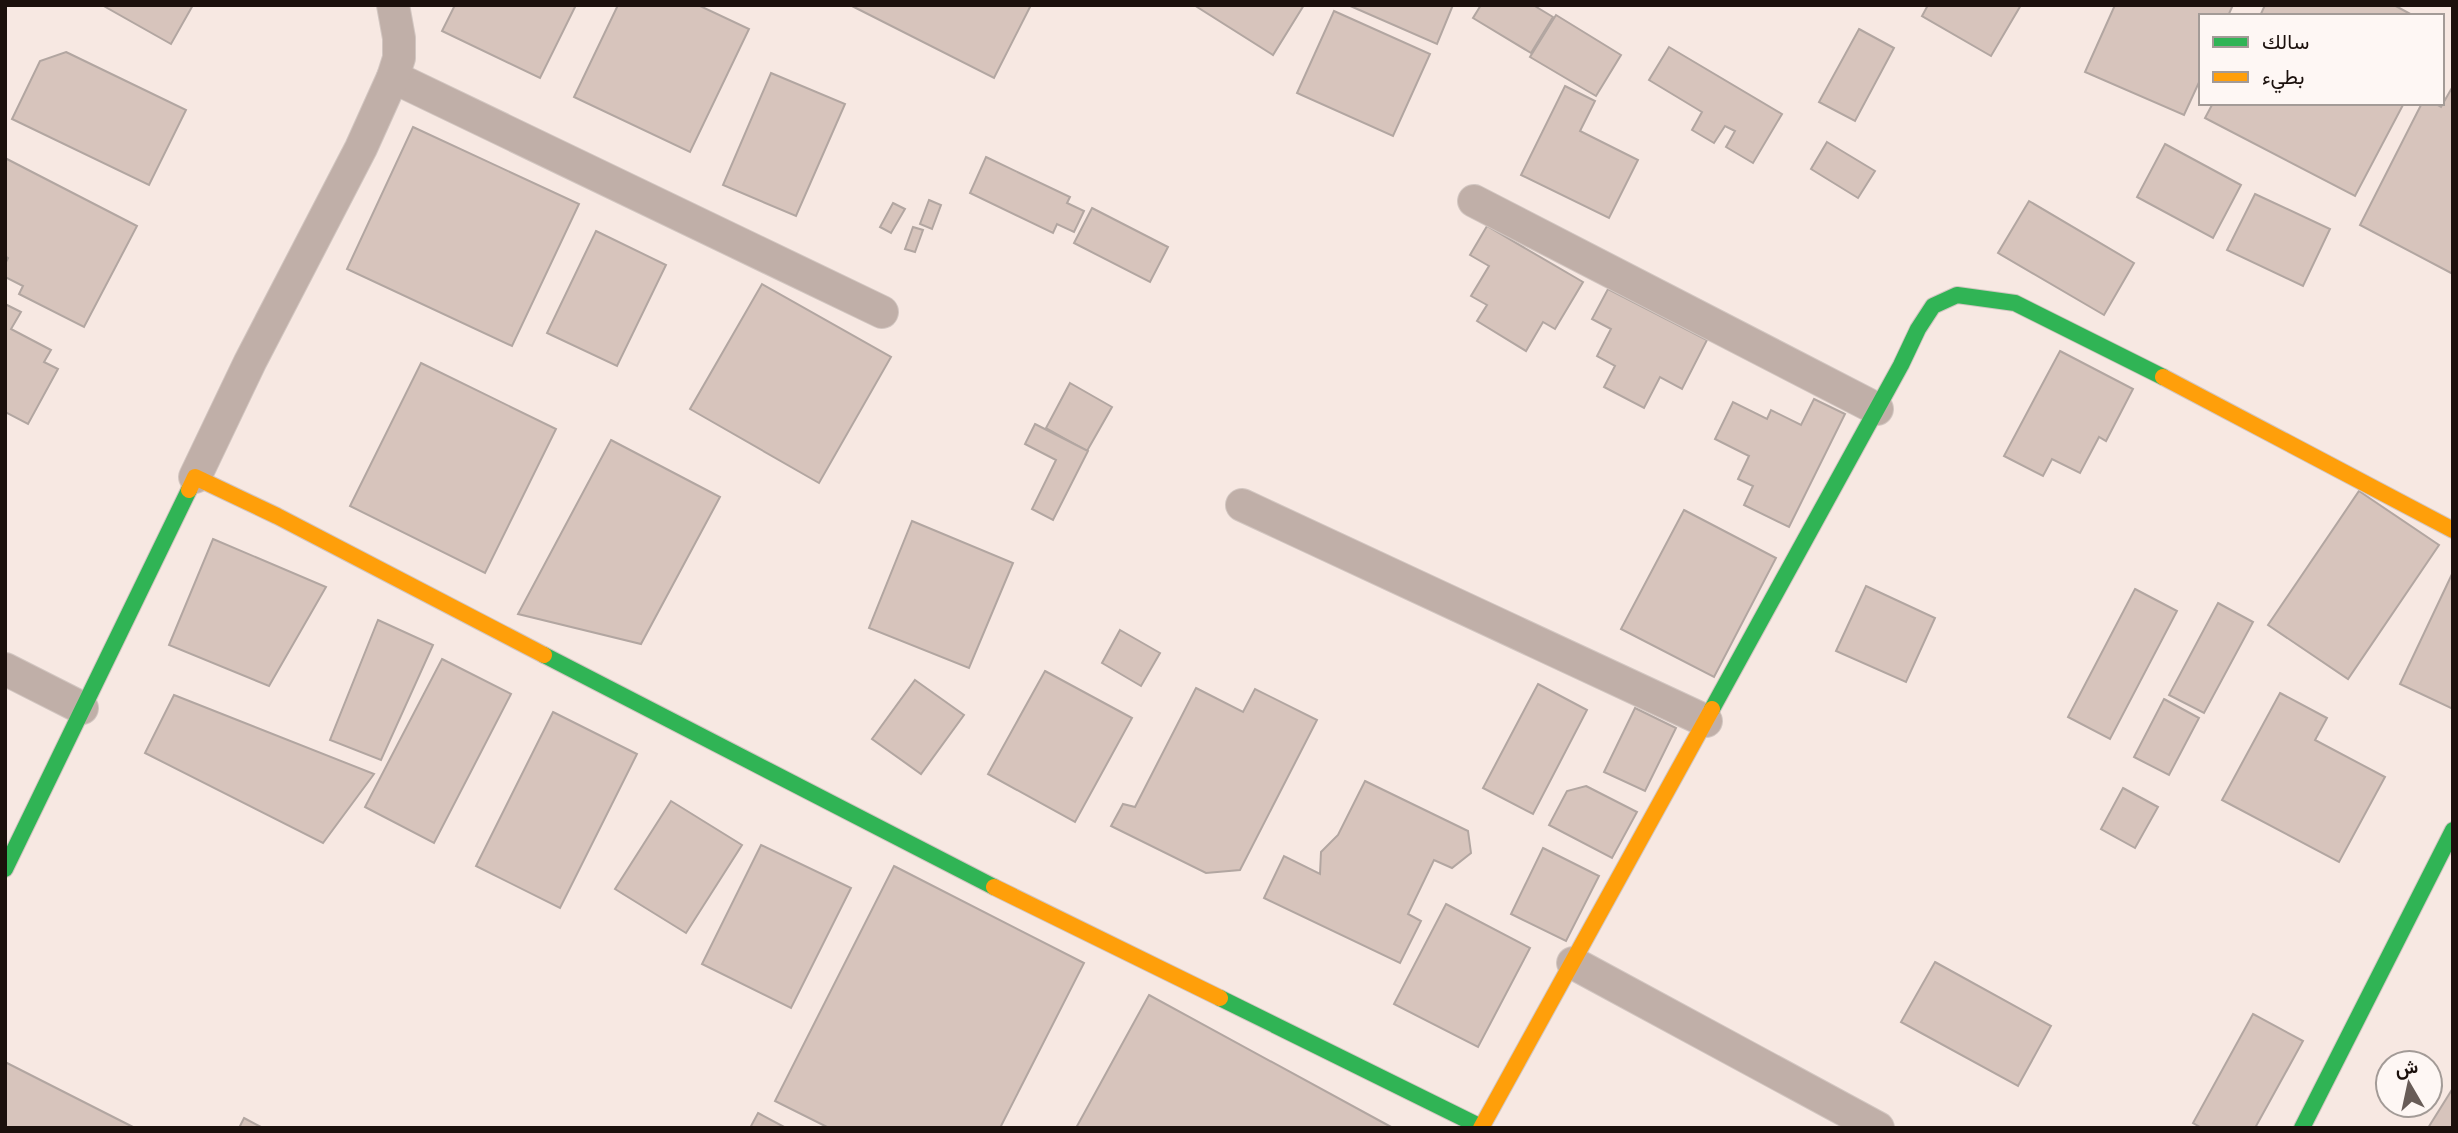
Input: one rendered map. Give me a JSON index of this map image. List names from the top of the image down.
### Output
{
  "legend": ["سالك", "بطيء"],
  "north": "top"
}
